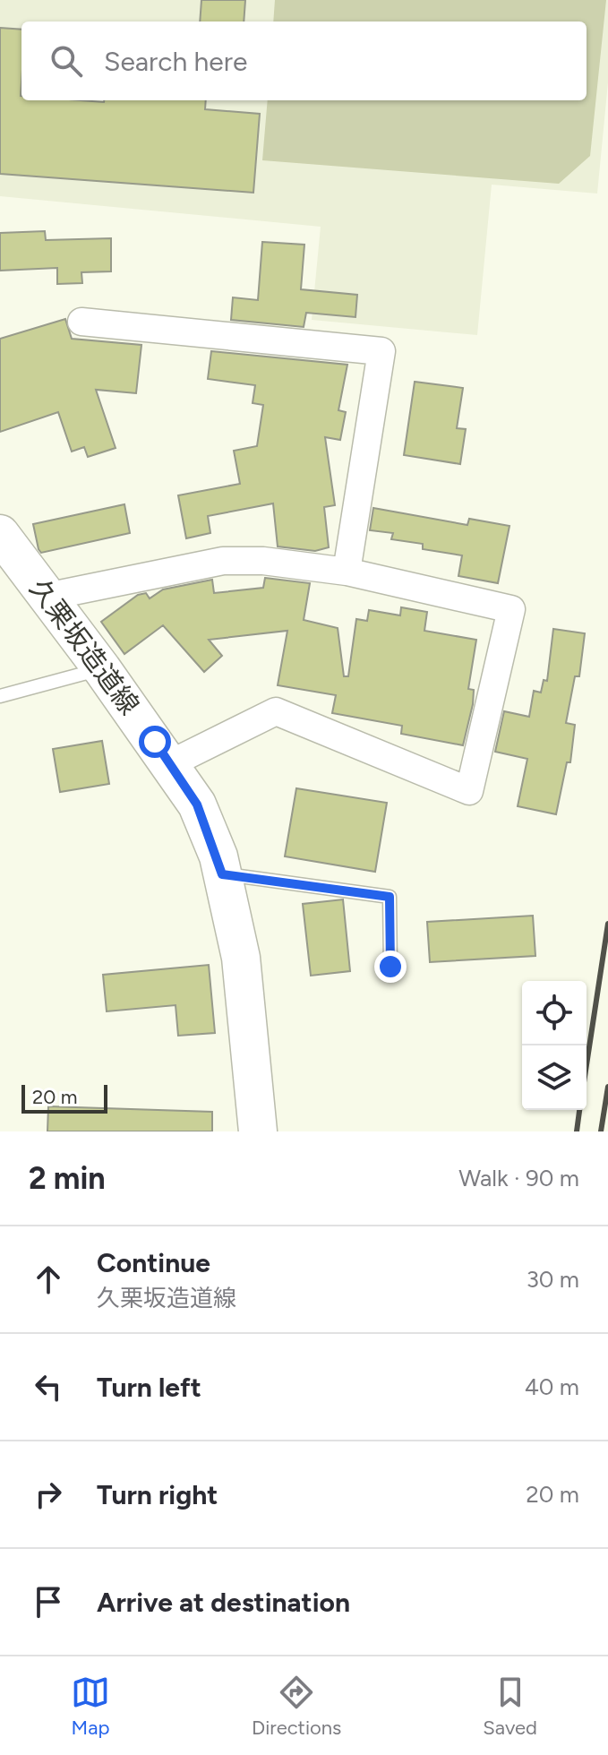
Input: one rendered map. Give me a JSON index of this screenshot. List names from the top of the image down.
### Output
{
  "streets": {
    "main road": ["久栗坂造道線"]
  },
  "scale_bar": "20 m",
  "page": {
    "search": "Search here",
    "scale": "20 m",
    "heading": ["2 min", "Walk · 90 m"],
    "list": [
      ["Continue", "久栗坂造道線", "30 m"],
      ["Turn left", "40 m"],
      ["Turn right", "20 m"],
      "Arrive at destination"
    ],
    "nav": ["Map", "Directions", "Saved"]
  }
}
